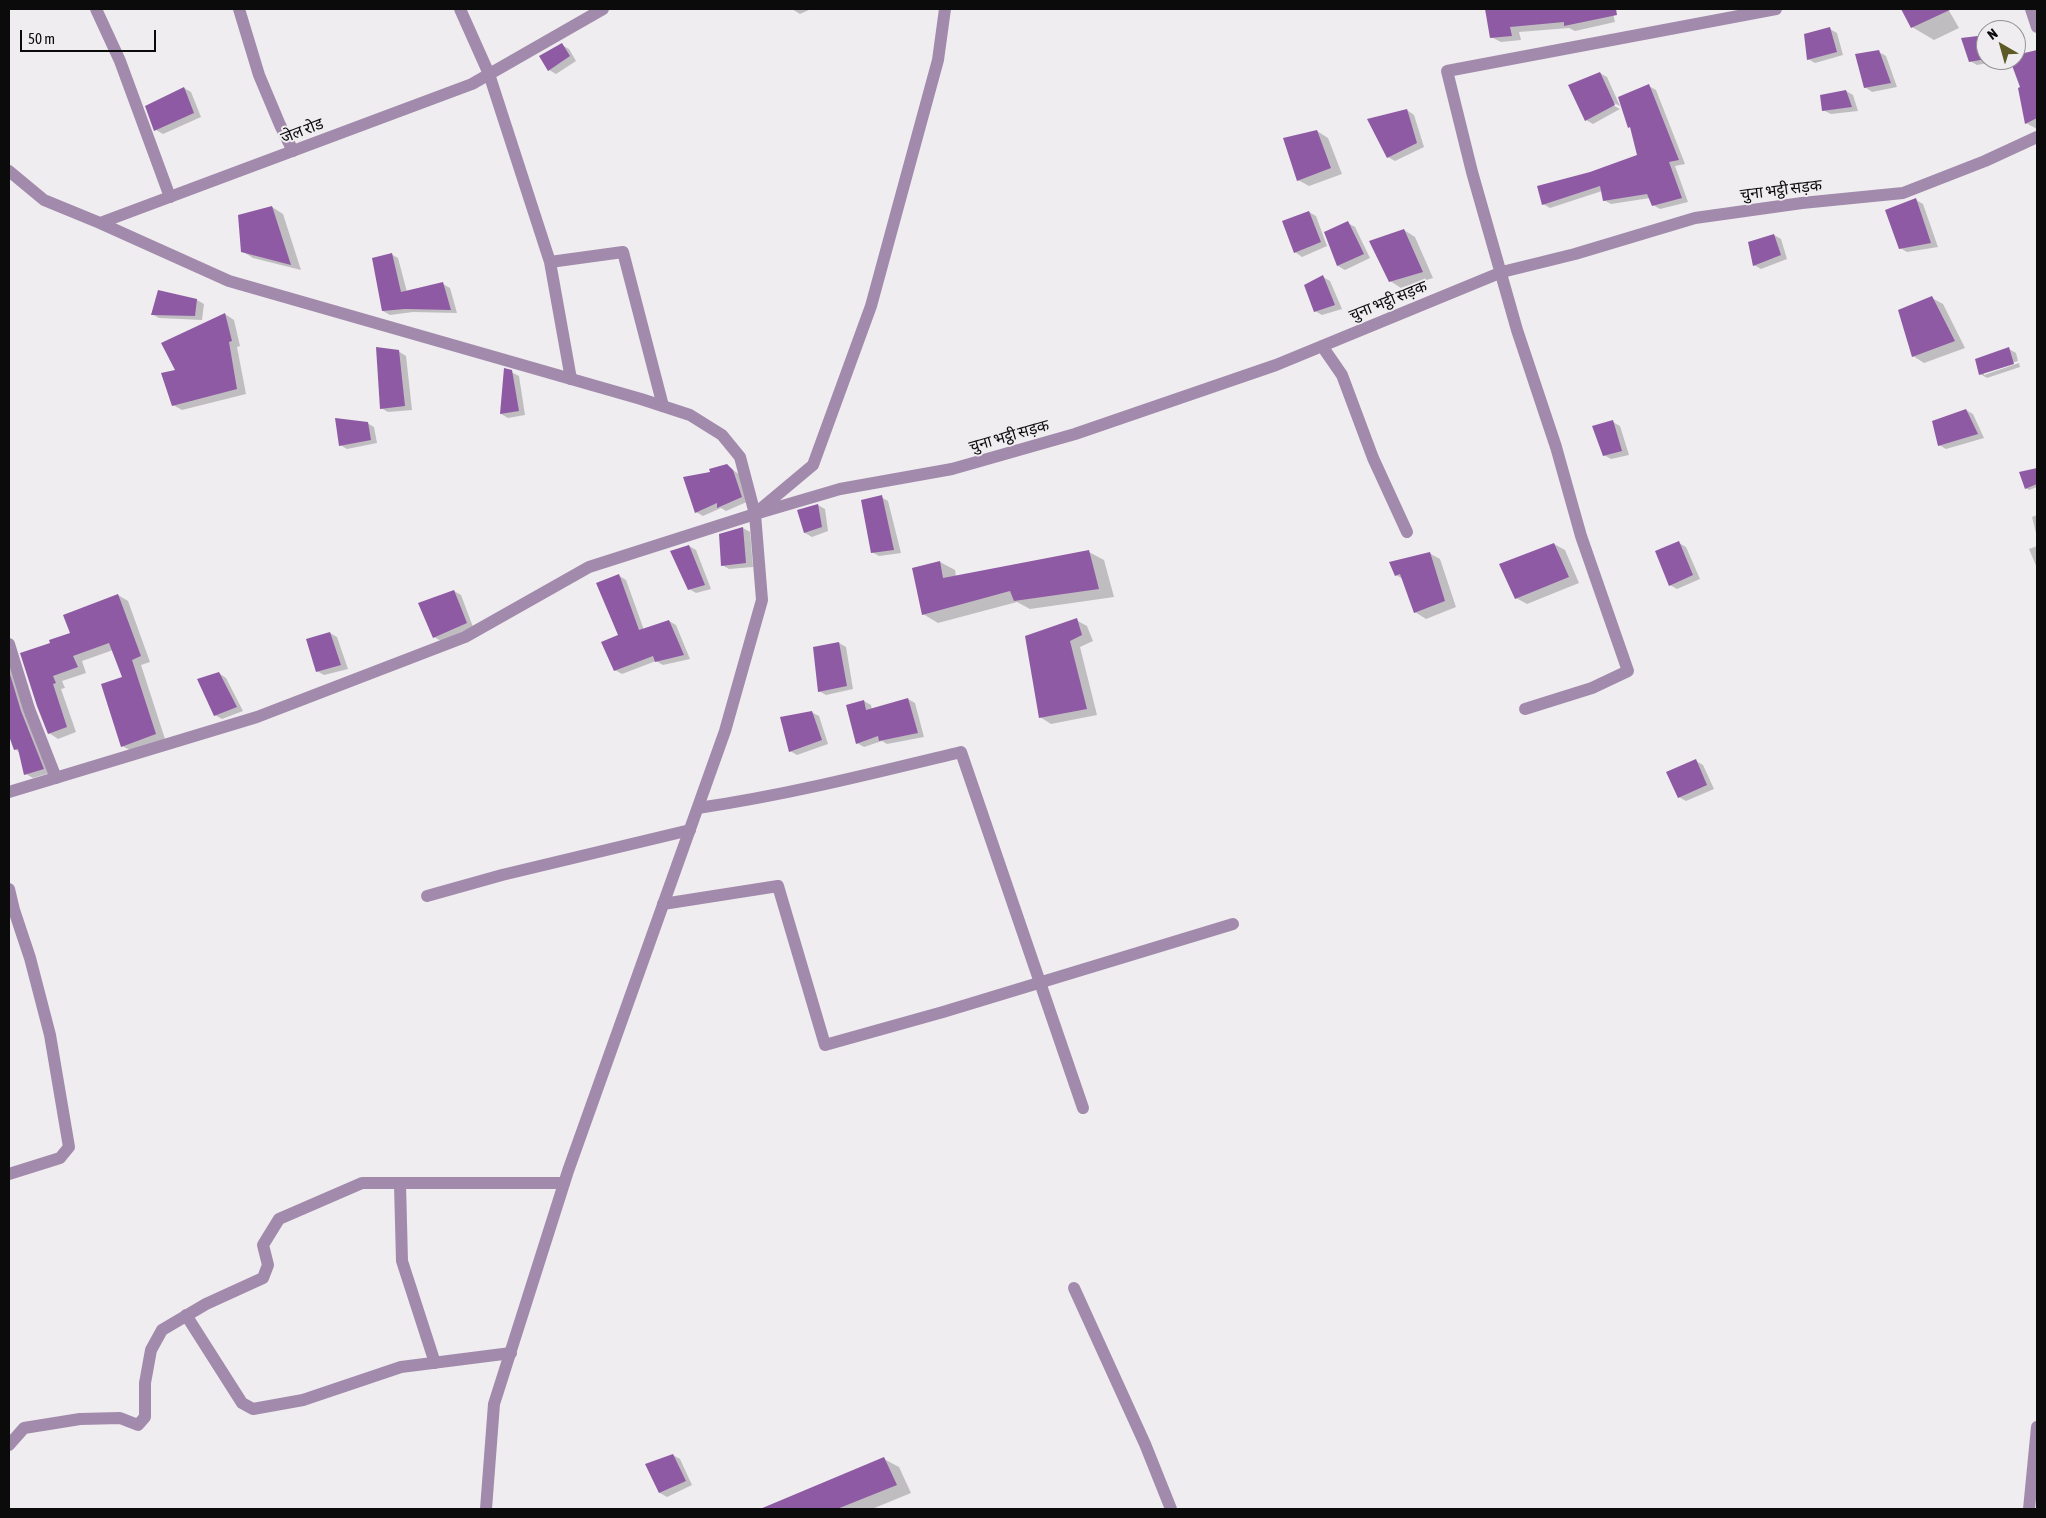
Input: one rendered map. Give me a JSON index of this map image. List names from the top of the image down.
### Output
{
  "streets": {
    "street": ["जेल रोड", "चुना भट्ठी सड़क"]
  },
  "scale_bar": "50 m",
  "north": "top left"
}
